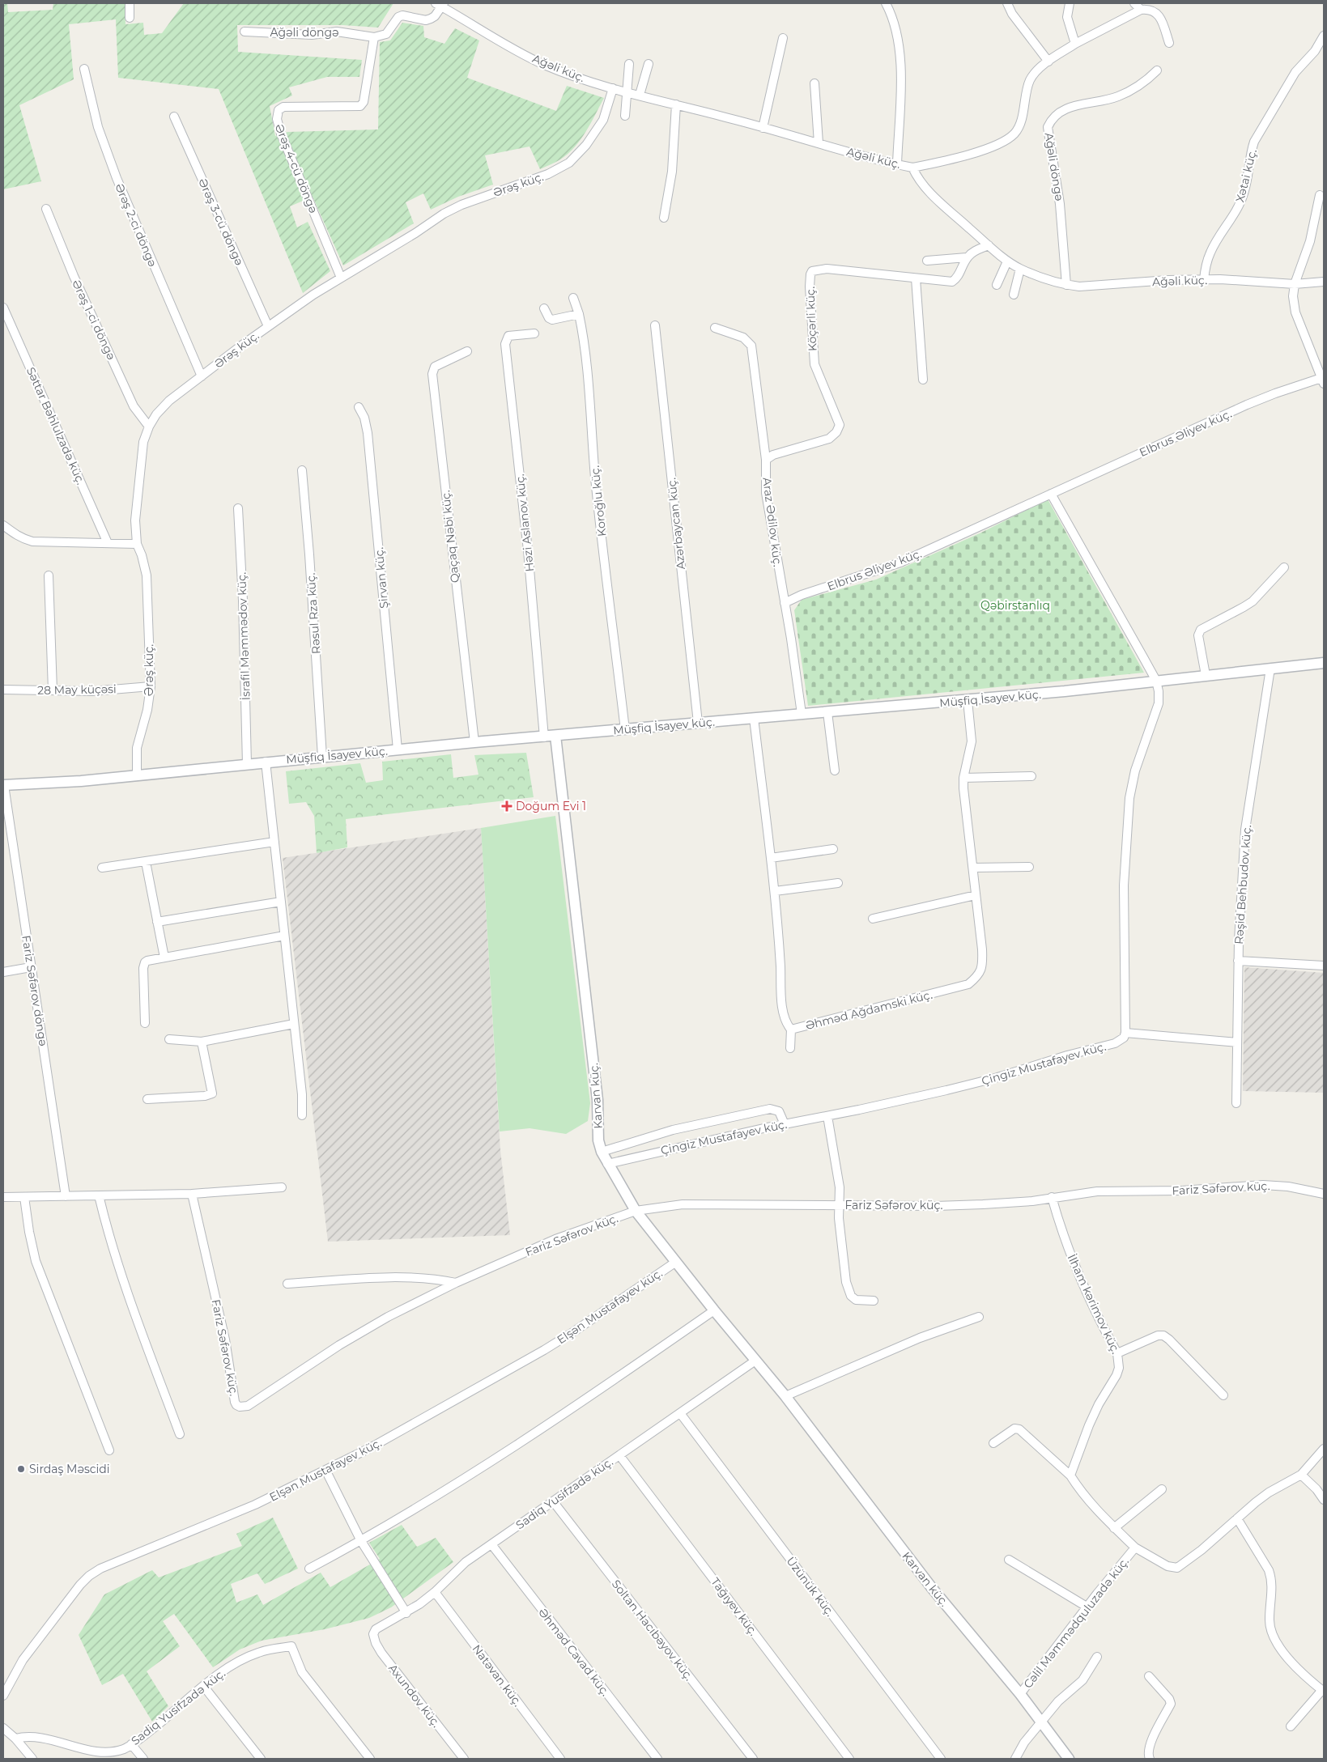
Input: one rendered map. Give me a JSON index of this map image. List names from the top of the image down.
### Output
{
  "streets": {
    "street": [
      "Ağəli döngə",
      "Ağəli küç.",
      "Ərəş 4-cü döngə",
      "Xətai küç.",
      "Ərəş küç.",
      "Ərəş 3-cü döngə",
      "Ərəş 2-ci döngə",
      "Köçərli küç.",
      "Ərəş 1-ci döngə",
      "Səttar Bəhlulzadə küç.",
      "Elbrus Əliyev küç.",
      "Koroğlu küç.",
      "Araz Ədilov küç.",
      "Həzi Aslanov küç.",
      "Azərbaycan küç.",
      "Qaçaq Nəbi küç.",
      "Şirvan küç.",
      "Rəsul Rza küç.",
      "İsrafil Məmmədov küç.",
      "28 May küçəsi",
      "Müşfiq İsayev küç.",
      "Rəşid Behbudov küç.",
      "Fariz Səfərov döngə",
      "Əhməd Ağdamski küç.",
      "Çingiz Mustafayev küç.",
      "Karvan küç.",
      "Fariz Səfərov küç.",
      "İlham kərimov küç.",
      "Elşən Mustafayev küç.",
      "Sadiq Yusifzadə küç.",
      "Üzünük küç.",
      "Tağıyev küç.",
      "Cəlil Məmmədquluzadə küç.",
      "Soltan Hacıbəyov küç.",
      "Əhməd Cavad küç.",
      "Natəvan küç.",
      "Axundov küç."
    ]
  },
  "crossings": [
    ["Ağəli döngə", "Ağəli küç."],
    ["Ağəli döngə", "Ərəş 4-cü döngə"],
    ["Ağəli küç.", "Xətai küç."],
    ["Ağəli küç.", "Ərəş küç."],
    ["Ərəş 4-cü döngə", "Ərəş küç."],
    ["Ərəş küç.", "Ərəş 3-cü döngə"],
    ["Ərəş küç.", "Ərəş 2-ci döngə"],
    ["Ərəş küç.", "Ərəş 1-ci döngə"],
    ["Ərəş küç.", "28 May küçəsi"],
    ["Ərəş küç.", "Müşfiq İsayev küç."],
    ["Köçərli küç.", "Araz Ədilov küç."],
    ["Elbrus Əliyev küç.", "Araz Ədilov küç."],
    ["Koroğlu küç.", "Müşfiq İsayev küç."],
    ["Araz Ədilov küç.", "Müşfiq İsayev küç."],
    ["Həzi Aslanov küç.", "Müşfiq İsayev küç."],
    ["Azərbaycan küç.", "Müşfiq İsayev küç."],
    ["Qaçaq Nəbi küç.", "Müşfiq İsayev küç."],
    ["Şirvan küç.", "Müşfiq İsayev küç."],
    ["Rəsul Rza küç.", "Müşfiq İsayev küç."],
    ["İsrafil Məmmədov küç.", "Müşfiq İsayev küç."],
    ["Müşfiq İsayev küç.", "Rəşid Behbudov küç."],
    ["Müşfiq İsayev küç.", "Fariz Səfərov döngə"],
    ["Müşfiq İsayev küç.", "Əhməd Ağdamski küç."],
    ["Müşfiq İsayev küç.", "Karvan küç."],
    ["Çingiz Mustafayev küç.", "Karvan küç."],
    ["Karvan küç.", "Fariz Səfərov küç."],
    ["Karvan küç.", "Elşən Mustafayev küç."],
    ["Karvan küç.", "Sadiq Yusifzadə küç."],
    ["Karvan küç.", "Cəlil Məmmədquluzadə küç."],
    ["Fariz Səfərov küç.", "İlham kərimov küç."],
    ["Sadiq Yusifzadə küç.", "Üzünük küç."],
    ["Sadiq Yusifzadə küç.", "Tağıyev küç."],
    ["Sadiq Yusifzadə küç.", "Soltan Hacıbəyov küç."],
    ["Sadiq Yusifzadə küç.", "Əhməd Cavad küç."],
    ["Sadiq Yusifzadə küç.", "Natəvan küç."],
    ["Sadiq Yusifzadə küç.", "Axundov küç."]
  ],
  "parks": ["Qəbirstanlıq"],
  "places": {
    "health": ["Doğum Evi 1"],
    "other": ["Sirdaş Məscidi"]
  }
}
